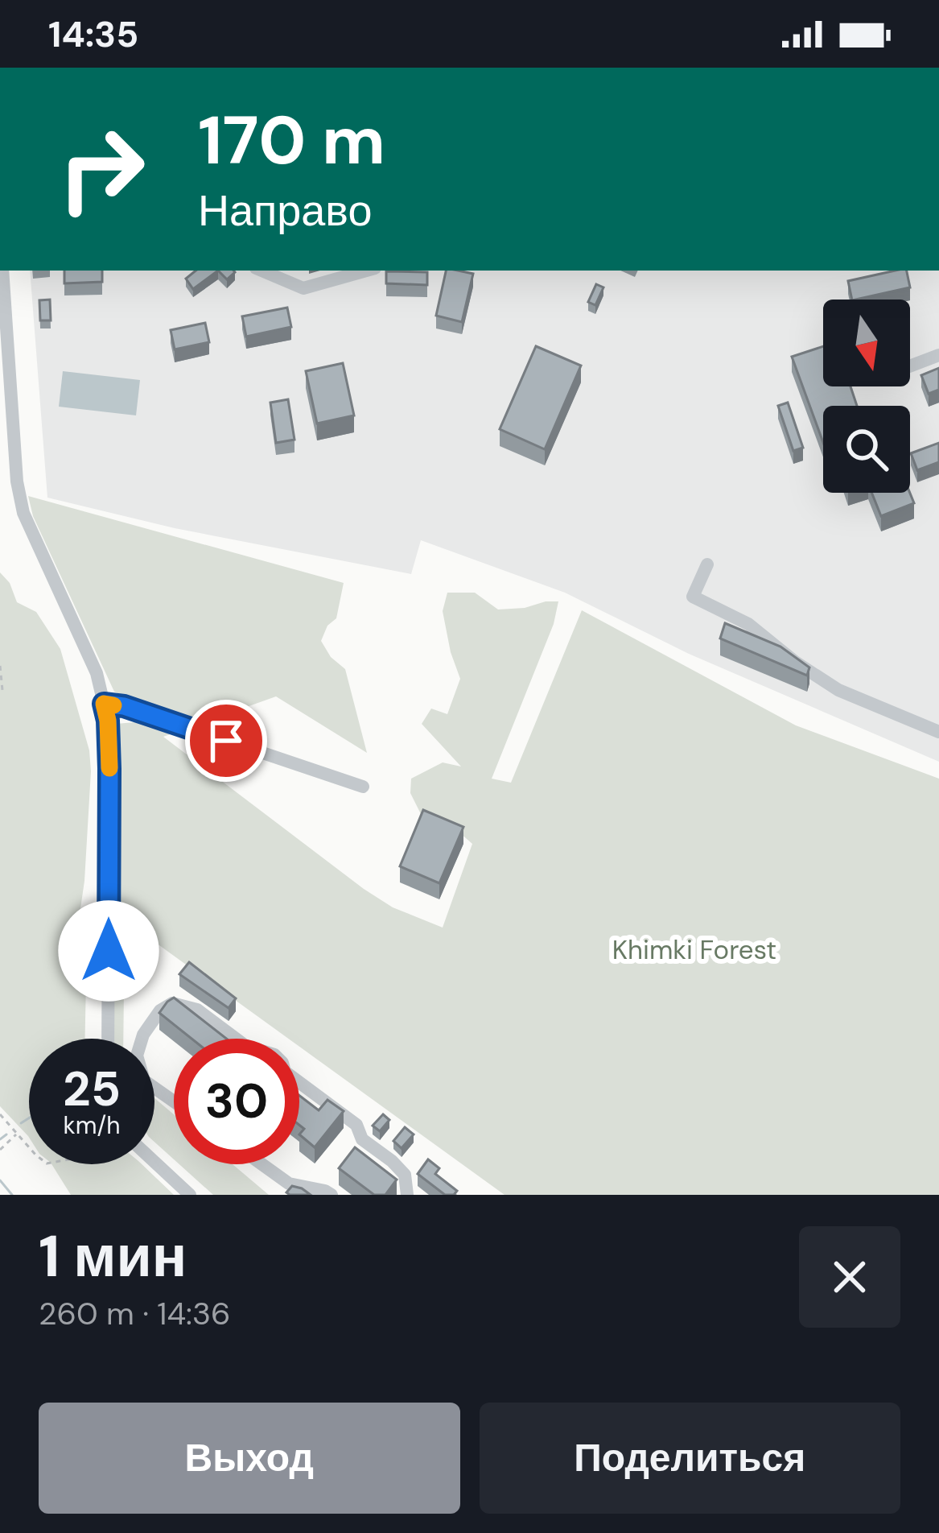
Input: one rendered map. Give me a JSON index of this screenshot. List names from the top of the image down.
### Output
{
  "parks": ["Khimki Forest"],
  "north": "bottom",
  "page": {
    "status": "14:35",
    "turn": ["170 m", "Направо"],
    "speed": "25 km/h",
    "limit": "30",
    "heading": ["1 мин", "260 m · 14:36"],
    "buttons": ["Выход", "Поделиться"]
  }
}
